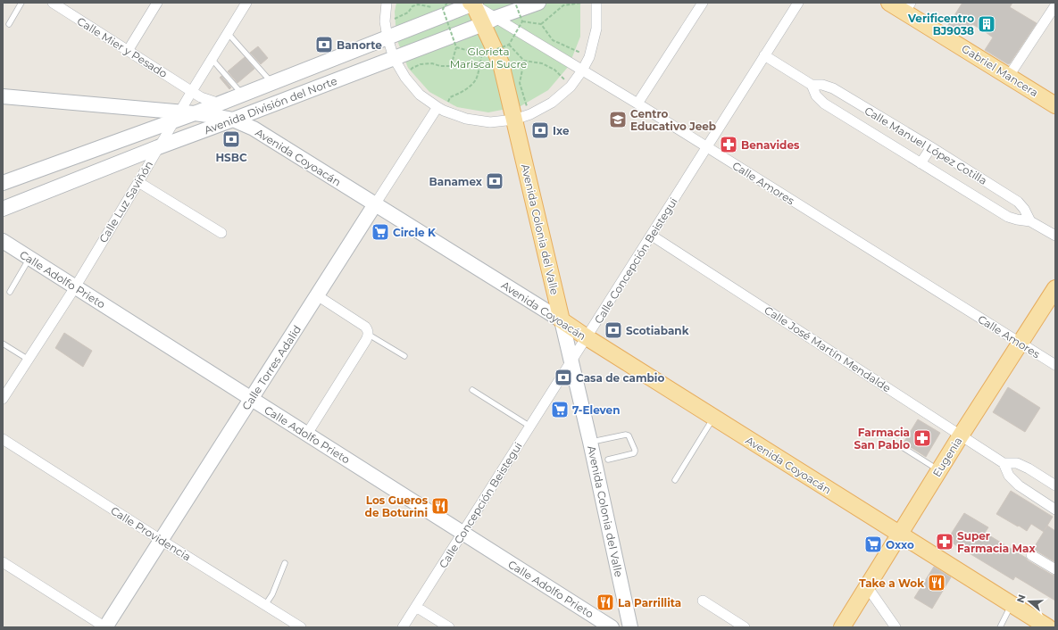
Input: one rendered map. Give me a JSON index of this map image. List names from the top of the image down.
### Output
{
  "streets": {
    "main road": [
      "Gabriel Mancera",
      "Avenida Coyoacán",
      "Avenida Colonia del Valle",
      "Eugenia"
    ],
    "street": [
      "Calle Mier y Pesado",
      "Avenida División del Norte",
      "Calle Manuel López Cotilla",
      "Calle Amores",
      "Calle Luz Saviñón",
      "Calle Concepción Beistegui",
      "Calle Adolfo Prieto",
      "Calle José Martín Mendalde",
      "Calle Torres Adalid",
      "Calle Providencia"
    ]
  },
  "crossings": [
    ["Calle Mier y Pesado", "Avenida División del Norte"],
    ["Calle Mier y Pesado", "Calle Luz Saviñón"],
    ["Avenida División del Norte", "Avenida Coyoacán"],
    ["Avenida División del Norte", "Calle Amores"],
    ["Avenida División del Norte", "Calle Luz Saviñón"],
    ["Avenida División del Norte", "Avenida Colonia del Valle"],
    ["Calle Manuel López Cotilla", "Calle Concepción Beistegui"],
    ["Avenida Coyoacán", "Avenida Colonia del Valle"],
    ["Avenida Coyoacán", "Calle Concepción Beistegui"],
    ["Avenida Coyoacán", "Calle Torres Adalid"],
    ["Avenida Coyoacán", "Eugenia"],
    ["Calle Amores", "Avenida Colonia del Valle"],
    ["Calle Amores", "Calle Concepción Beistegui"],
    ["Calle Amores", "Eugenia"],
    ["Calle Luz Saviñón", "Calle Adolfo Prieto"],
    ["Avenida Colonia del Valle", "Calle Concepción Beistegui"],
    ["Calle Concepción Beistegui", "Calle Adolfo Prieto"],
    ["Calle Concepción Beistegui", "Calle José Martín Mendalde"],
    ["Calle Adolfo Prieto", "Calle Torres Adalid"],
    ["Calle José Martín Mendalde", "Eugenia"],
    ["Calle Torres Adalid", "Calle Providencia"]
  ],
  "parks": ["Glorieta Mariscal Sucre"],
  "places": {
    "building": ["Verificentro BJ9038"],
    "bank": [
      "Banorte",
      "Ixe",
      "HSBC",
      "Banamex",
      "Scotiabank",
      "Casa de cambio"
    ],
    "school or university": ["Centro Educativo Jeeb"],
    "pharmacy": ["Benavides", "Farmacia San Pablo", "Super Farmacia Max"],
    "supermarket": ["Circle K", "7-Eleven", "Oxxo"],
    "restaurant": ["Los Gueros de Boturini", "Take a Wok", "La Parrillita"]
  },
  "north": "left"
}
